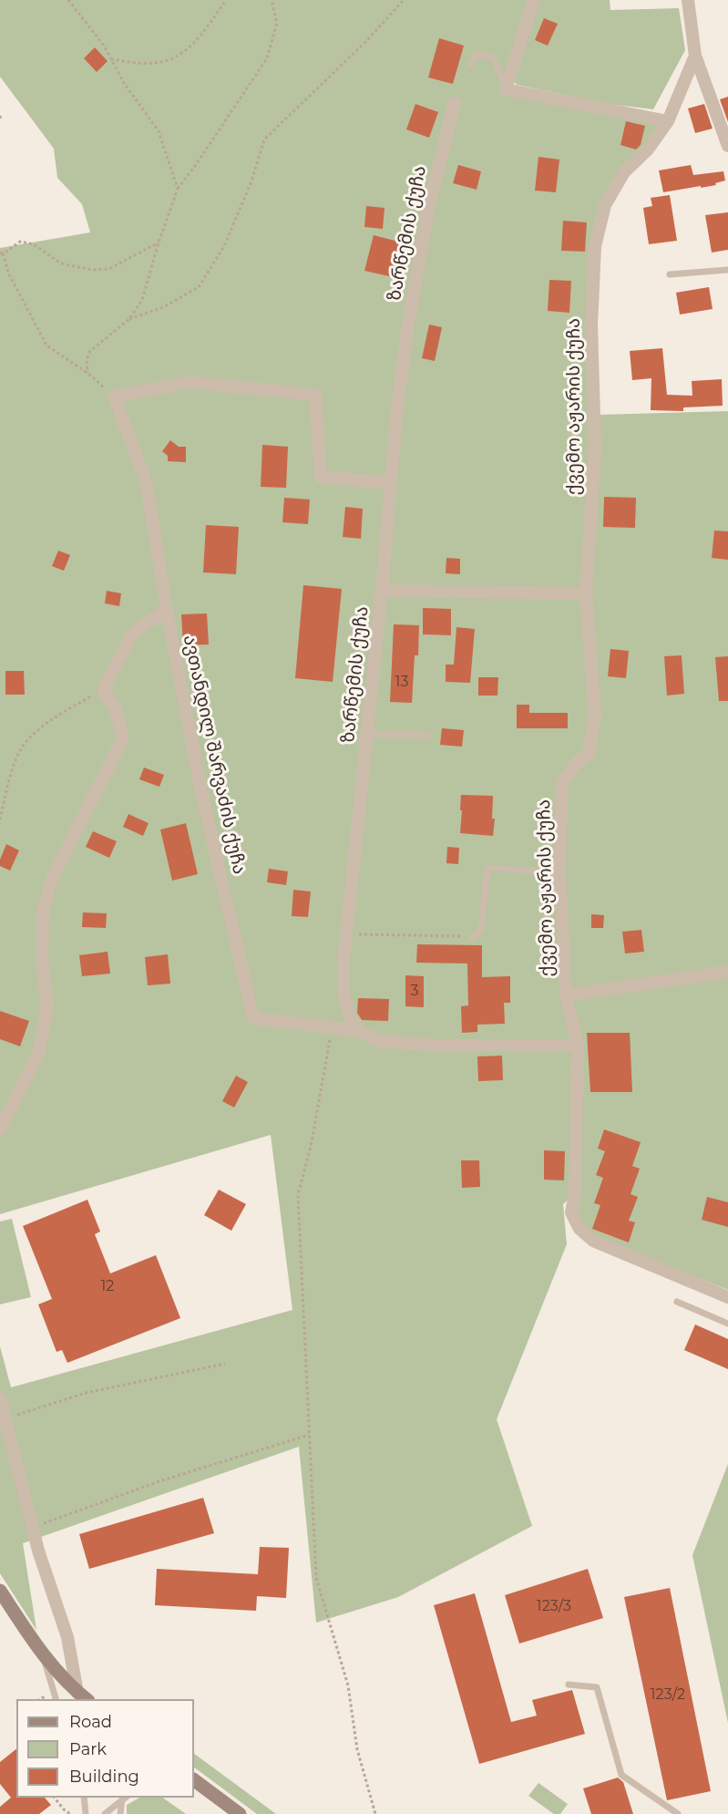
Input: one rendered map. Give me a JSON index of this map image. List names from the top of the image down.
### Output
{
  "streets": {
    "street": ["ზარწემის ქუჩა", "ქვემო აჟარის ქუჩა", "ავთანდილ შარვაძის ქუჩა"]
  },
  "crossings": [
    ["ზარწემის ქუჩა", "ავთანდილ შარვაძის ქუჩა"]
  ],
  "house_numbers": [
    "13",
    "3",
    "12",
    "123/3",
    "123/2"
  ],
  "legend": ["Road", "Park", "Building"]
}
